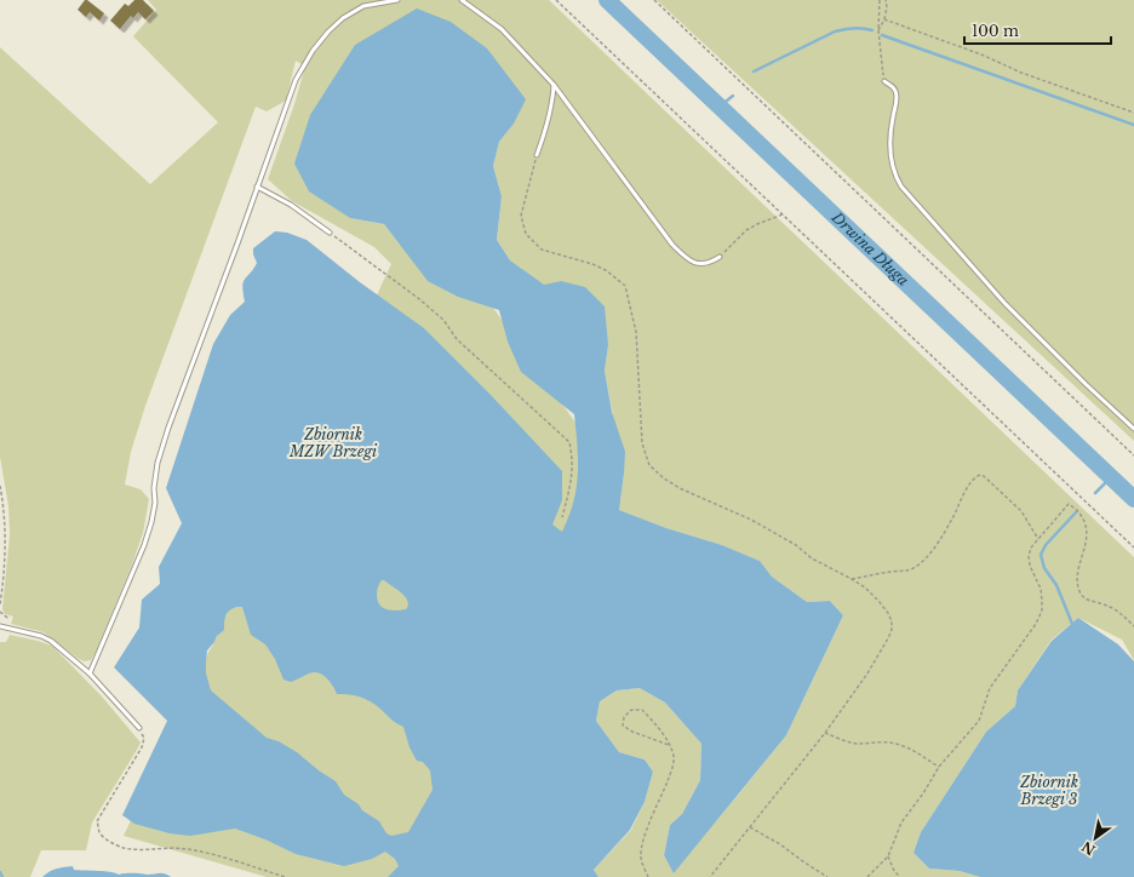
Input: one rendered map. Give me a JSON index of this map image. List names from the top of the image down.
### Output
{
  "water": ["Drwina Długa", "Zbiornik MZW Brzegi", "Zbiornik Brzegi 3"],
  "scale_bar": "100 m",
  "north": "bottom left"
}
